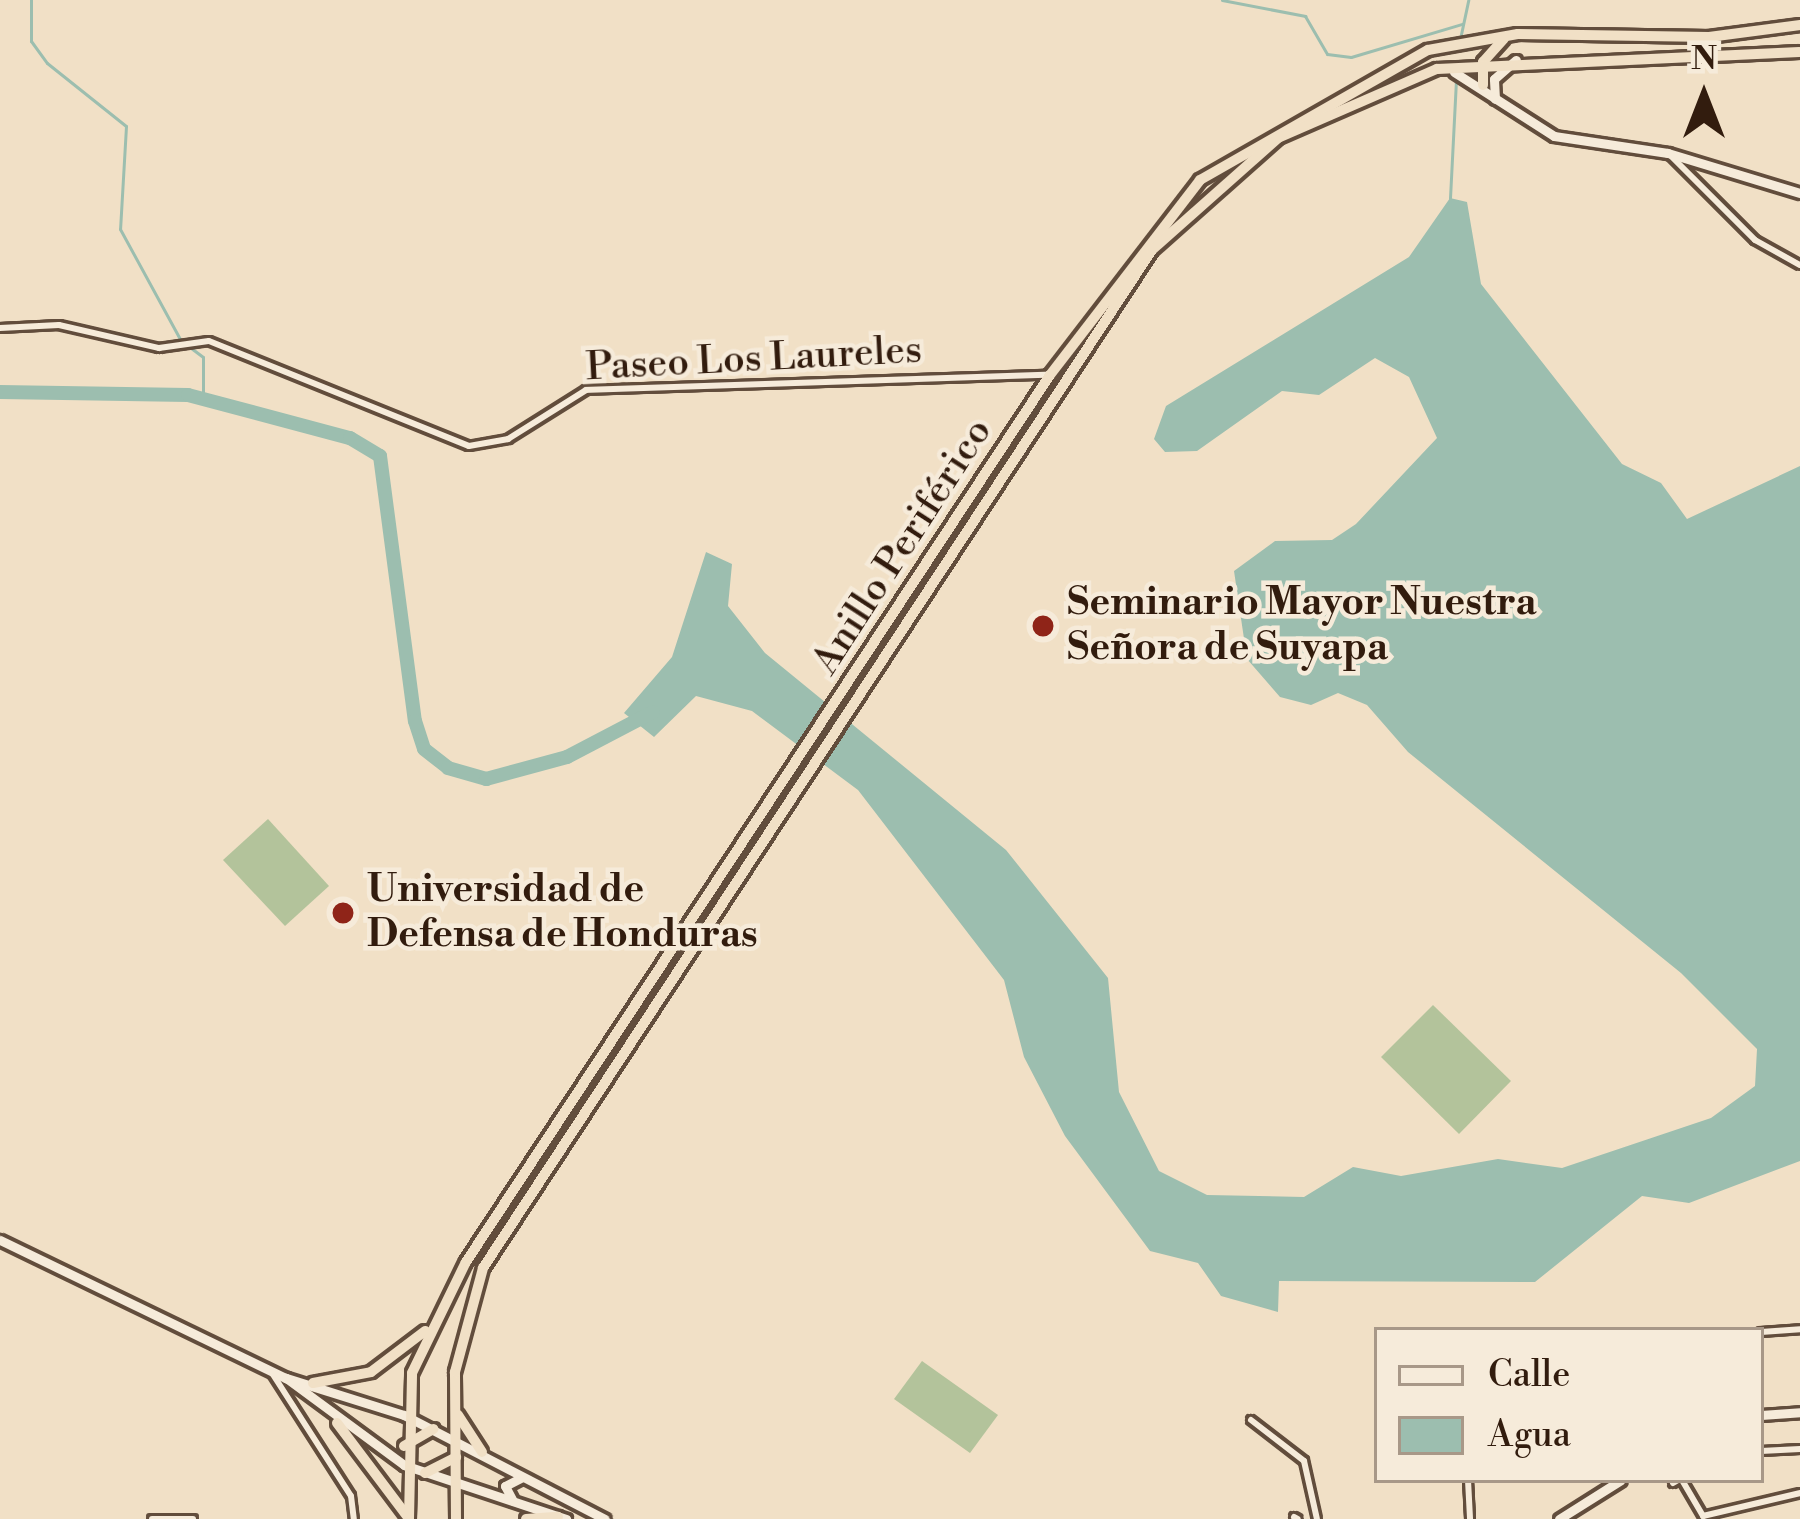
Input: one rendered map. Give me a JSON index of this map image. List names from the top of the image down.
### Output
{
  "streets": {
    "highway": ["Anillo Periférico"],
    "street": ["Paseo Los Laureles"]
  },
  "crossings": [
    ["Paseo Los Laureles", "Anillo Periférico"]
  ],
  "places": ["Seminario Mayor Nuestra Señora de Suyapa", "Universidad de Defensa de Honduras"],
  "legend": ["Calle", "Agua"],
  "north": "top"
}
